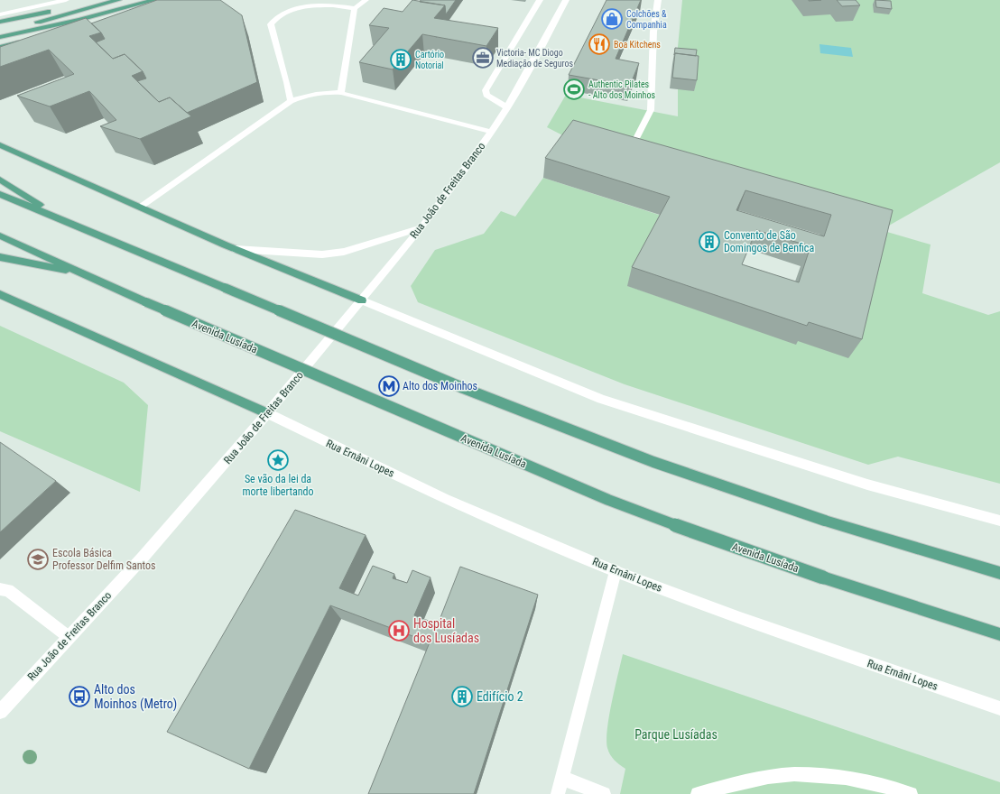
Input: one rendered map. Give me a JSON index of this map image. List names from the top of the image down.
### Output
{
  "streets": {
    "main road": ["Avenida Lusíada"],
    "street": ["Rua João de Freitas Branco", "Rua Ernâni Lopes"]
  },
  "crossings": [
    ["Rua João de Freitas Branco", "Rua Ernâni Lopes"]
  ],
  "parks": ["Parque Lusíadas"],
  "places": {
    "shop": ["Colchões & Companhia"],
    "restaurant": ["Boa Kitchens"],
    "office": ["Victoria- MC Diogo Mediação de Seguros"],
    "building": ["Cartório Notorial", "Convento de São Domingos de Benfica", "Edifício 2"],
    "sports": ["Authentic Pilates - Alto dos Moinhos"],
    "metro station": ["Alto dos Moinhos"],
    "place": ["Se vão da lei da morte libertando"],
    "school or university": ["Escola Básica Professor Delfim Santos"],
    "hospital": ["Hospital dos Lusíadas"],
    "bus stop": ["Alto dos Moinhos (Metro)"]
  }
}
